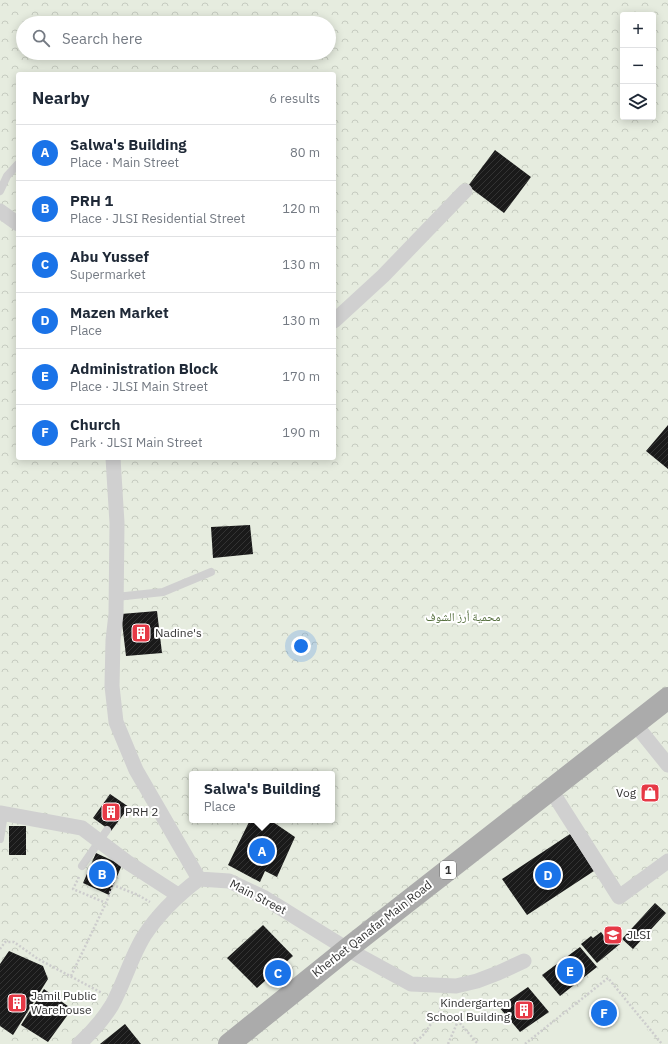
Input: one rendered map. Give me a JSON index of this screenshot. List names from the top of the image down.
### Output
{
  "streets": {
    "main road": ["1", "Kherbet Qanafar Main Road"],
    "street": ["Main Street"]
  },
  "crossings": [
    ["Main Street", "Kherbet Qanafar Main Road"]
  ],
  "parks": ["محمية أرز الشوف"],
  "places": {
    "building": [
      "Nadine's",
      "PRH 2",
      "Jamil Public Warehouse",
      "Kindergarten School Building"
    ],
    "shop": ["Vog"],
    "school or university": ["JLSI"]
  },
  "page": {
    "map_buttons": ["+", "−"],
    "search": "Search here",
    "heading": ["Nearby", "6 results"],
    "list": [
      {
        "mark": "A",
        "name": "Salwa's Building",
        "note": "Place · Main Street",
        "value": "80 m"
      },
      {
        "mark": "B",
        "name": "PRH 1",
        "note": "Place · JLSI Residential Street",
        "value": "120 m"
      },
      {
        "mark": "C",
        "name": "Abu Yussef",
        "note": "Supermarket",
        "value": "130 m"
      },
      {
        "mark": "D",
        "name": "Mazen Market",
        "note": "Place",
        "value": "130 m"
      },
      {
        "mark": "E",
        "name": "Administration Block",
        "note": "Place · JLSI Main Street",
        "value": "170 m"
      },
      {
        "mark": "F",
        "name": "Church",
        "note": "Park · JLSI Main Street",
        "value": "190 m"
      }
    ],
    "popup": ["Salwa's Building", "Place"],
    "pins": [
      "A",
      "B",
      "D",
      "E",
      "C",
      "F"
    ]
  }
}
